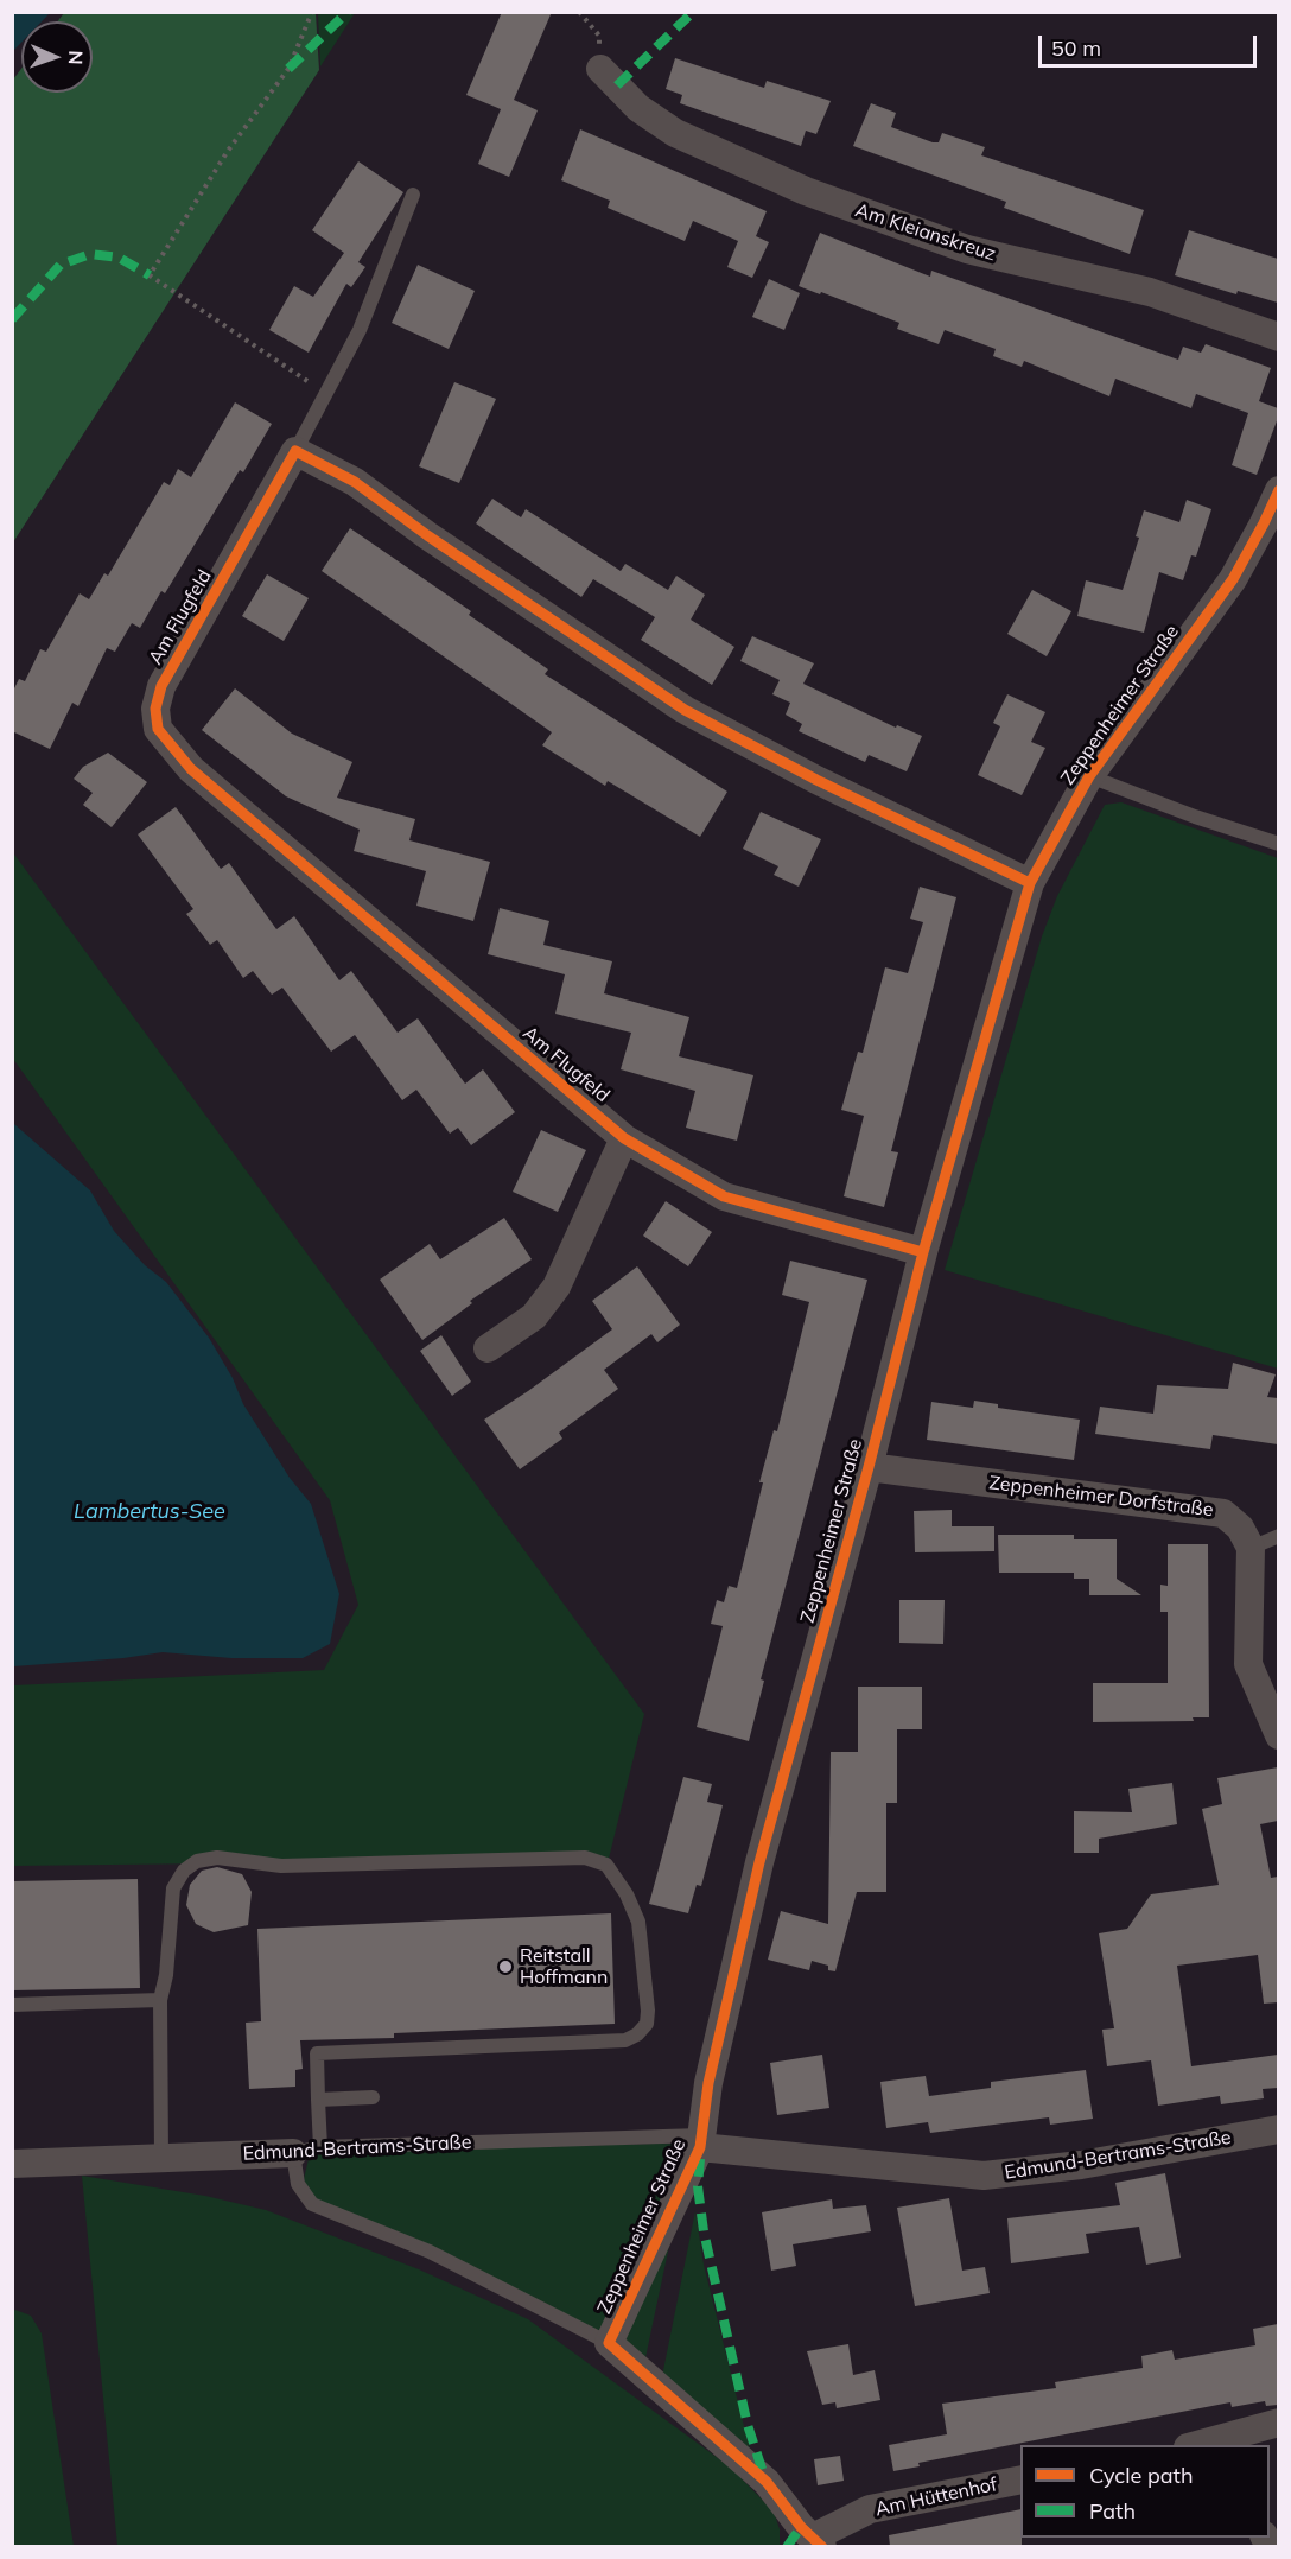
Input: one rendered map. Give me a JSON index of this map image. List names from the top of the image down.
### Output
{
  "streets": {
    "street": [
      "Am Kleianskreuz",
      "Am Flugfeld",
      "Zeppenheimer Straße",
      "Zeppenheimer Dorfstraße",
      "Edmund-Bertrams-Straße",
      "Am Hüttenhof"
    ]
  },
  "crossings": [
    ["Am Flugfeld", "Zeppenheimer Straße"],
    ["Zeppenheimer Straße", "Zeppenheimer Dorfstraße"],
    ["Zeppenheimer Straße", "Edmund-Bertrams-Straße"],
    ["Zeppenheimer Straße", "Am Hüttenhof"]
  ],
  "water": ["Lambertus-See"],
  "places": ["Reitstall Hoffmann"],
  "legend": ["Cycle path", "Path"],
  "scale_bar": "50 m",
  "north": "right"
}
